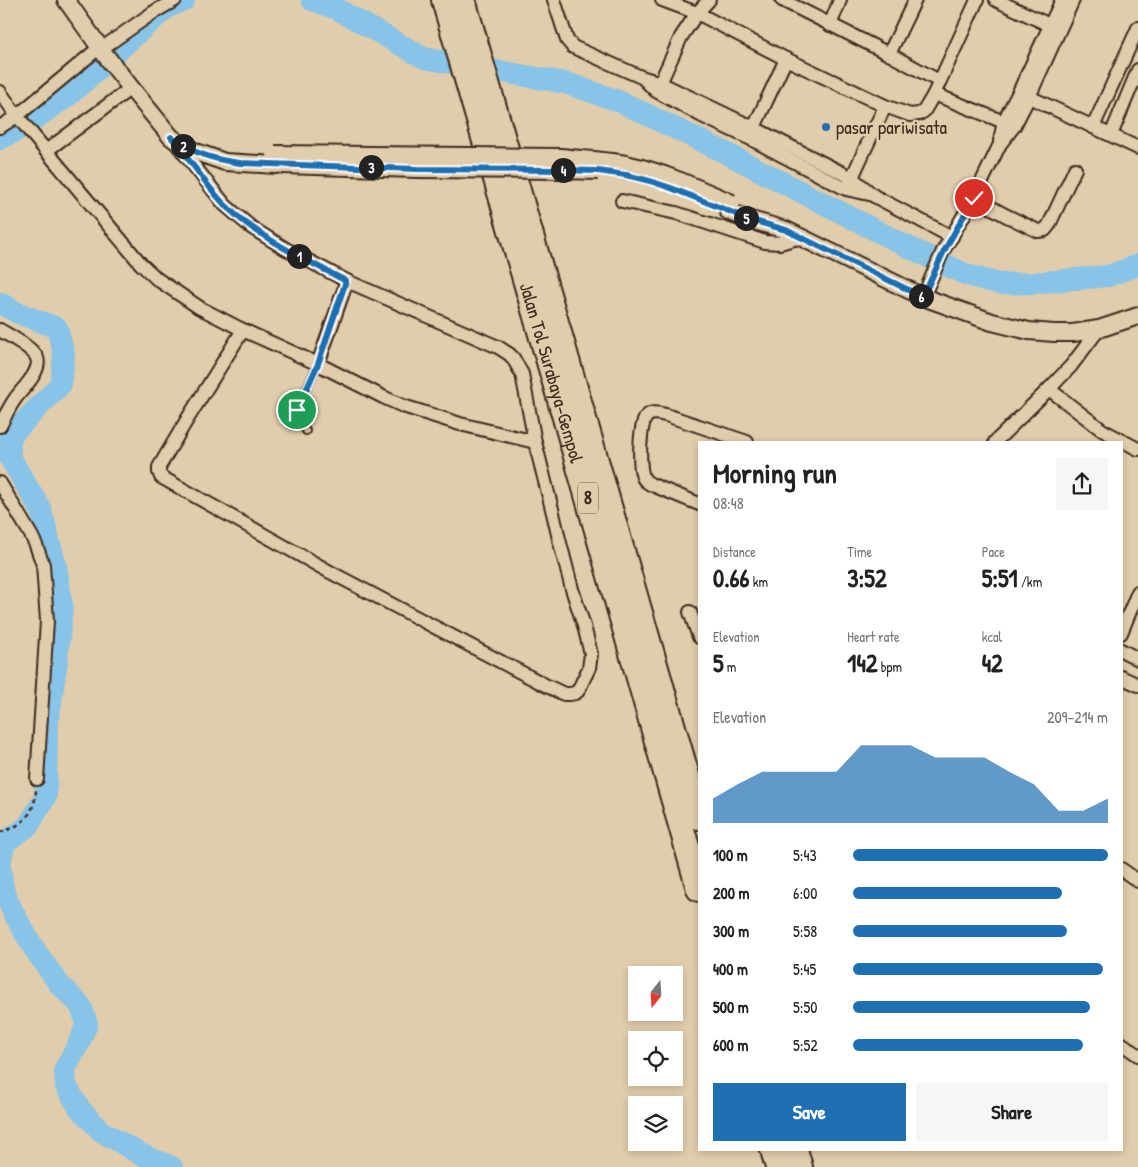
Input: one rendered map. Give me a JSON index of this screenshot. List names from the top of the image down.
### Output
{
  "streets": {
    "highway": ["Jalan Tol Surabaya–Gempol", "8"]
  },
  "places": ["pasar pariwisata"],
  "north": "bottom",
  "page": {
    "pins": [
      "2",
      "3",
      "4",
      "5",
      "1",
      "6"
    ],
    "heading": ["Morning run", "08:48"],
    "stats": [
      ["Distance", "0.66 km"],
      ["Time", "3:52"],
      ["Pace", "5:51 /km"],
      ["Elevation", "5 m"],
      ["Heart rate", "142 bpm"],
      ["kcal", "42"]
    ],
    "chart": ["Elevation", "209–214 m"],
    "list": [
      {
        "name": "100 m",
        "note": "5:43"
      },
      {
        "name": "200 m",
        "note": "6:00"
      },
      {
        "name": "300 m",
        "note": "5:58"
      },
      {
        "name": "400 m",
        "note": "5:45"
      },
      {
        "name": "500 m",
        "note": "5:50"
      },
      {
        "name": "600 m",
        "note": "5:52"
      }
    ],
    "buttons": ["Save", "Share"]
  }
}
